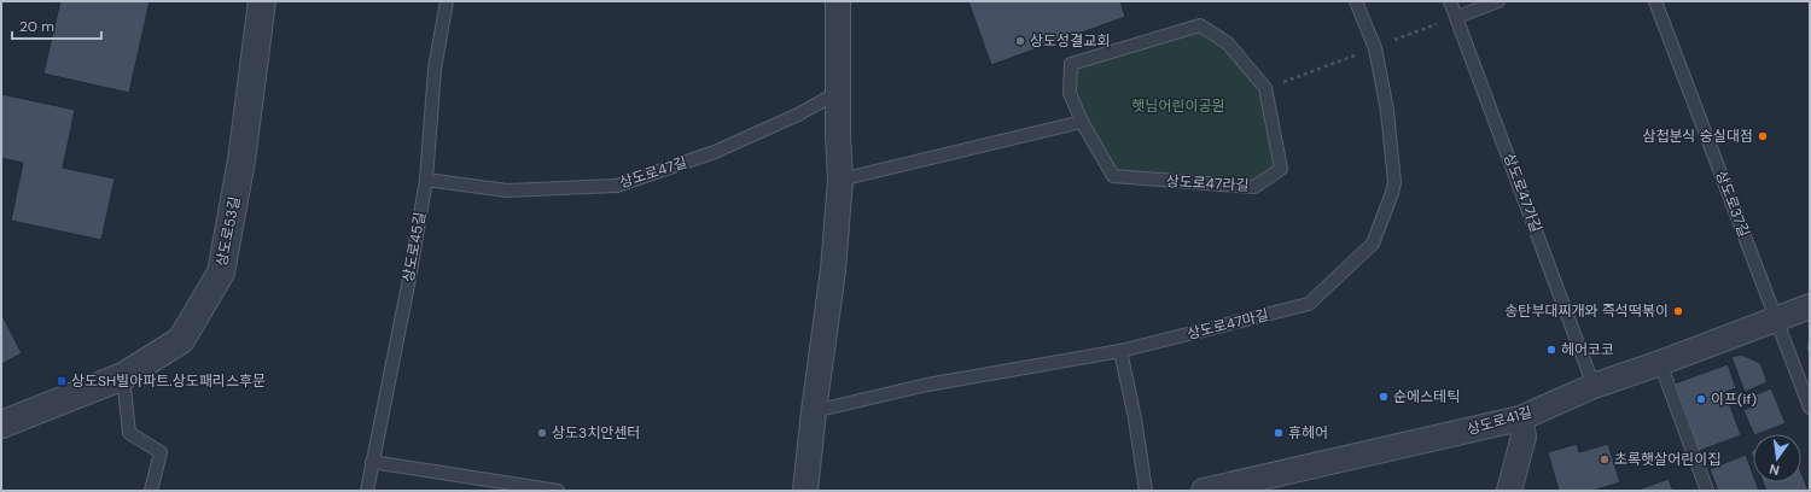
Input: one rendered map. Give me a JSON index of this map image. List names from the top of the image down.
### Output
{
  "streets": {
    "street": ["상도로53길", "상도로41길"],
    "lane": [
      "상도로47길",
      "상도로47라길",
      "상도로47가길",
      "상도로37길",
      "상도로45길",
      "상도로47마길"
    ]
  },
  "crossings": [
    ["상도로47길", "상도로45길"],
    ["상도로47가길", "상도로41길"],
    ["상도로37길", "상도로41길"]
  ],
  "parks": ["햇님어린이공원"],
  "places": {
    "other": [
      "상도성결교회",
      "삼첩분식 숭실대점",
      "송탄부대찌개와 즉석떡볶이",
      "헤어코코",
      "순에스테틱",
      "이프(if)",
      "상도3치안센터",
      "휴헤어",
      "초록햇살어린이집"
    ],
    "transit": ["상도SH빌아파트.상도패리스후문"]
  },
  "scale_bar": "20 m",
  "north": "bottom"
}
